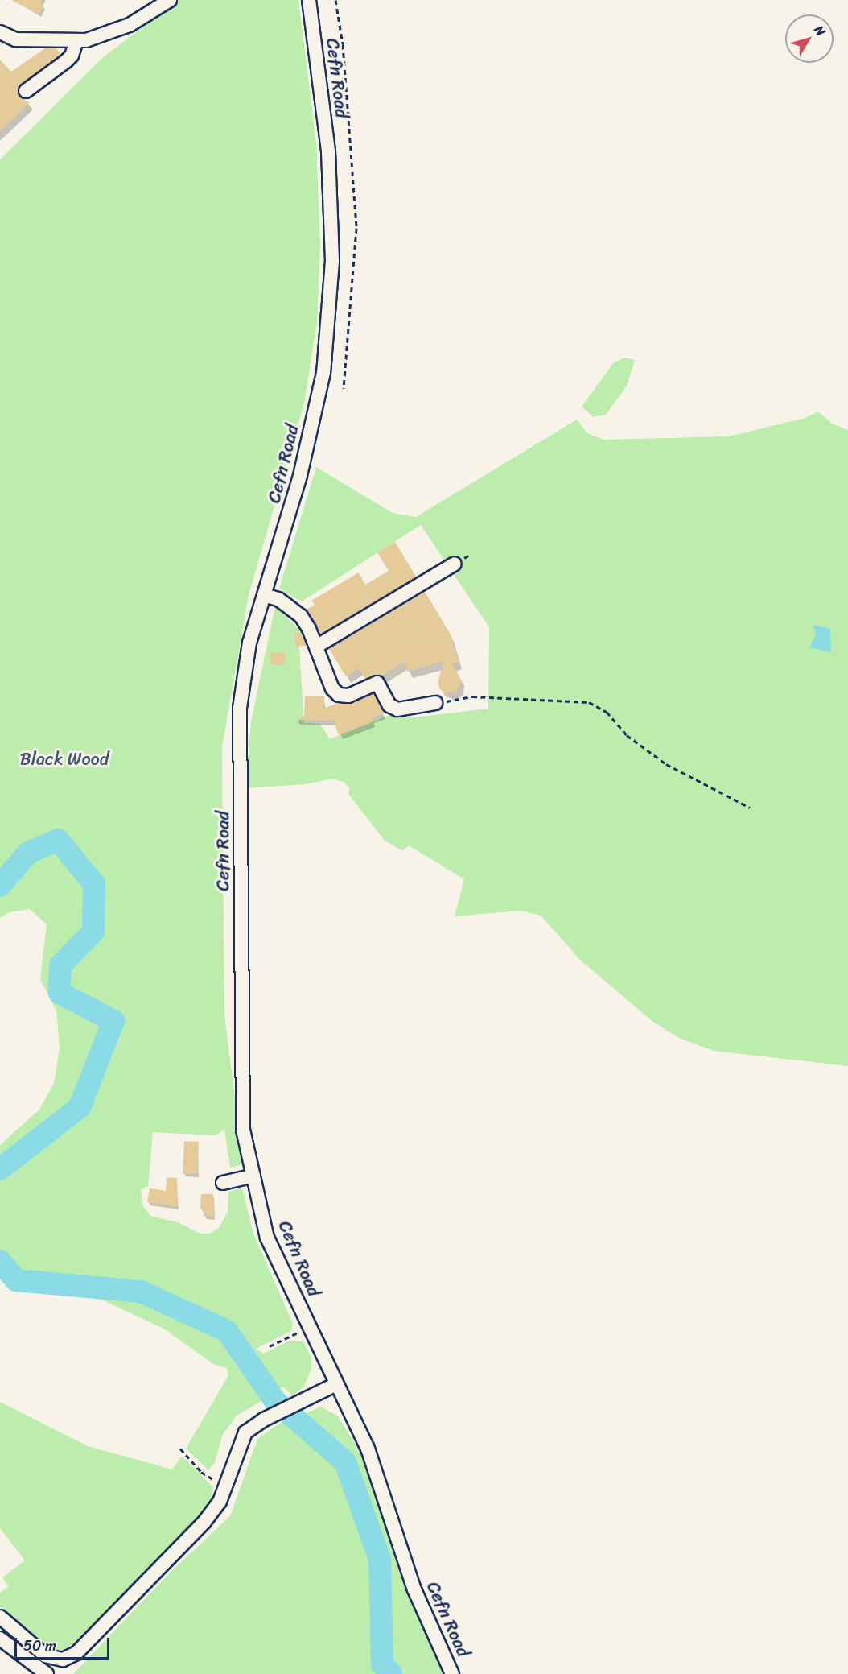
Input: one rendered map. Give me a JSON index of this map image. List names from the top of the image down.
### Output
{
  "streets": {
    "street": ["Cefn Road"]
  },
  "parks": ["Black Wood"],
  "scale_bar": "50 m",
  "north": "top right"
}
